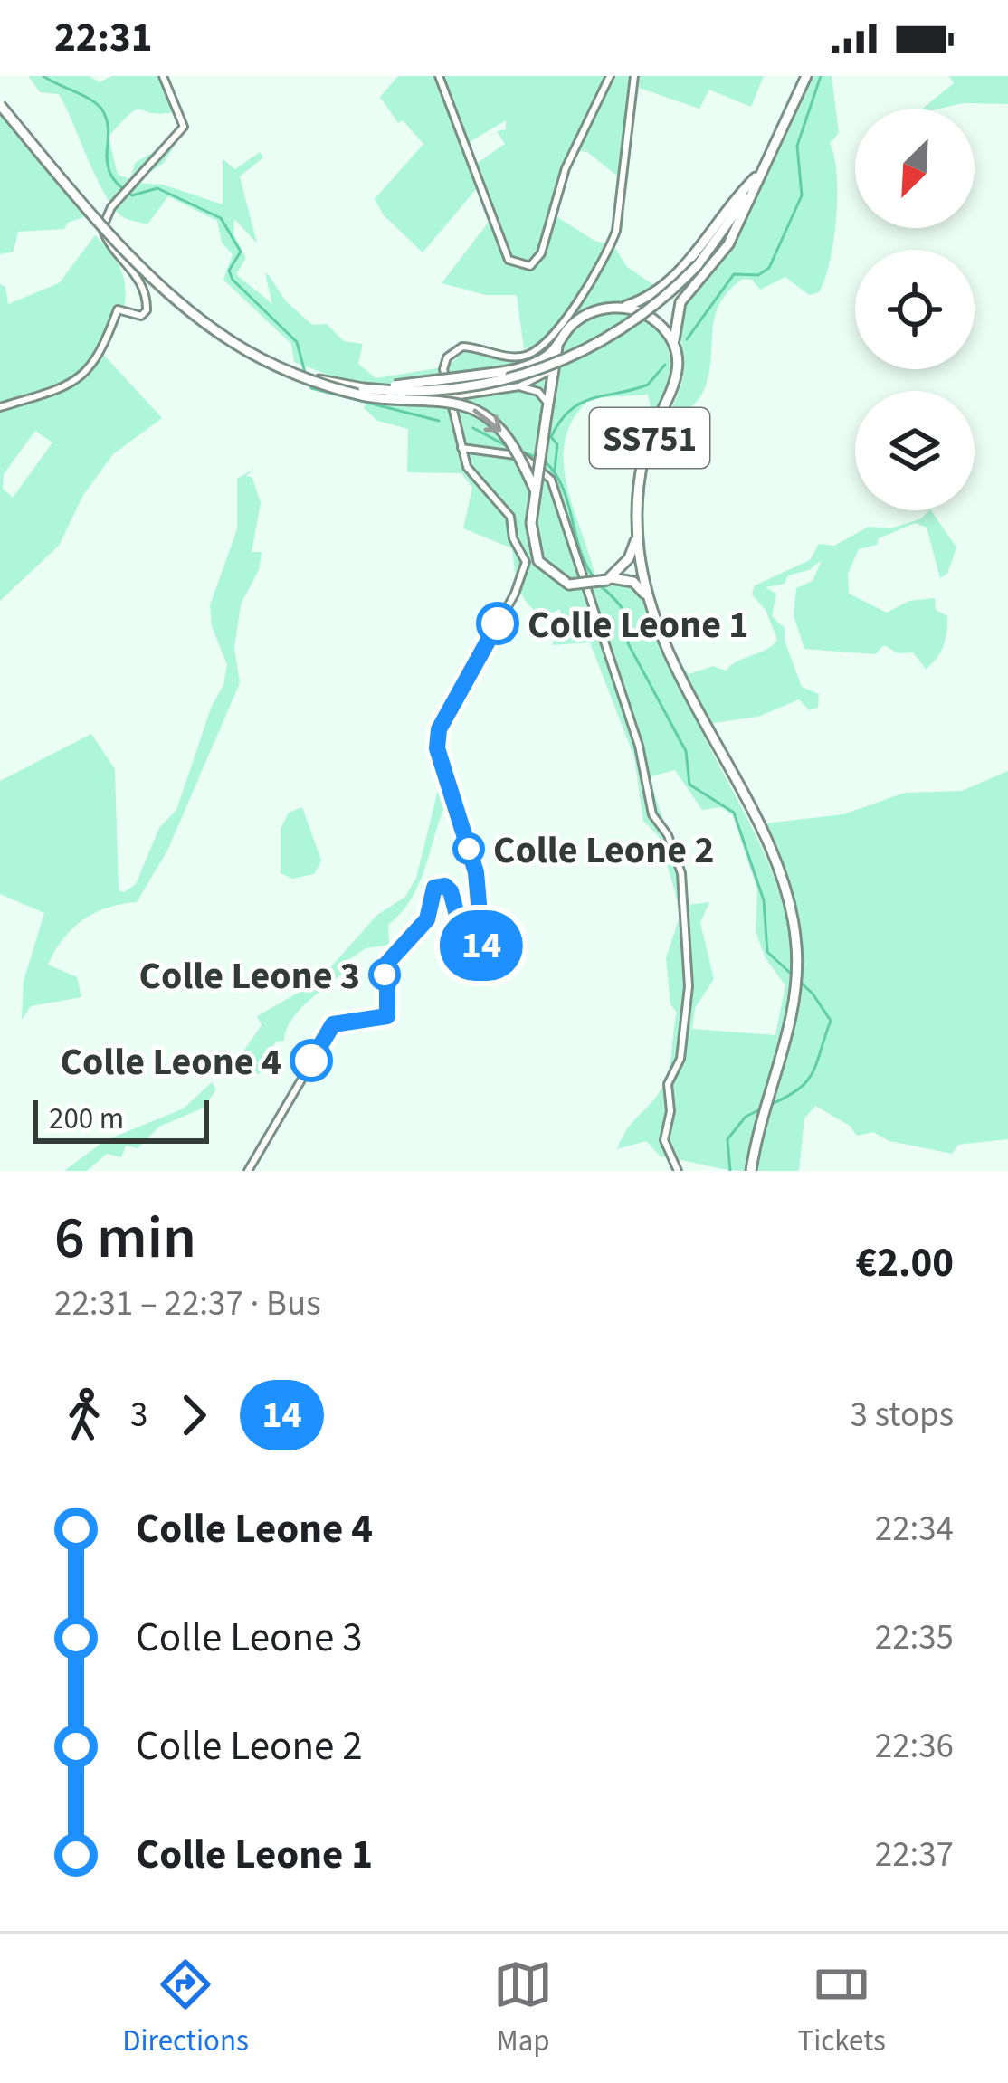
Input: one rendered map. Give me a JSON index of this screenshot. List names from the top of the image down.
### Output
{
  "streets": {
    "main road": ["SS751"]
  },
  "places": [
    "Colle Leone 1",
    "Colle Leone 2",
    "Colle Leone 3",
    "Colle Leone 4"
  ],
  "lines": ["bus line 14"],
  "scale_bar": "200 m",
  "north": "bottom left",
  "page": {
    "status": "22:31",
    "on_map": "14",
    "scale": "200 m",
    "heading": ["6 min", "22:31 – 22:37 · Bus", "€2.00"],
    "legs": ["3", "14", "3 stops"],
    "list": [
      {
        "name": "Colle Leone 4",
        "value": "22:34"
      },
      {
        "name": "Colle Leone 3",
        "value": "22:35"
      },
      {
        "name": "Colle Leone 2",
        "value": "22:36"
      },
      {
        "name": "Colle Leone 1",
        "value": "22:37"
      }
    ],
    "tabs": ["Directions", "Map", "Tickets"]
  }
}
